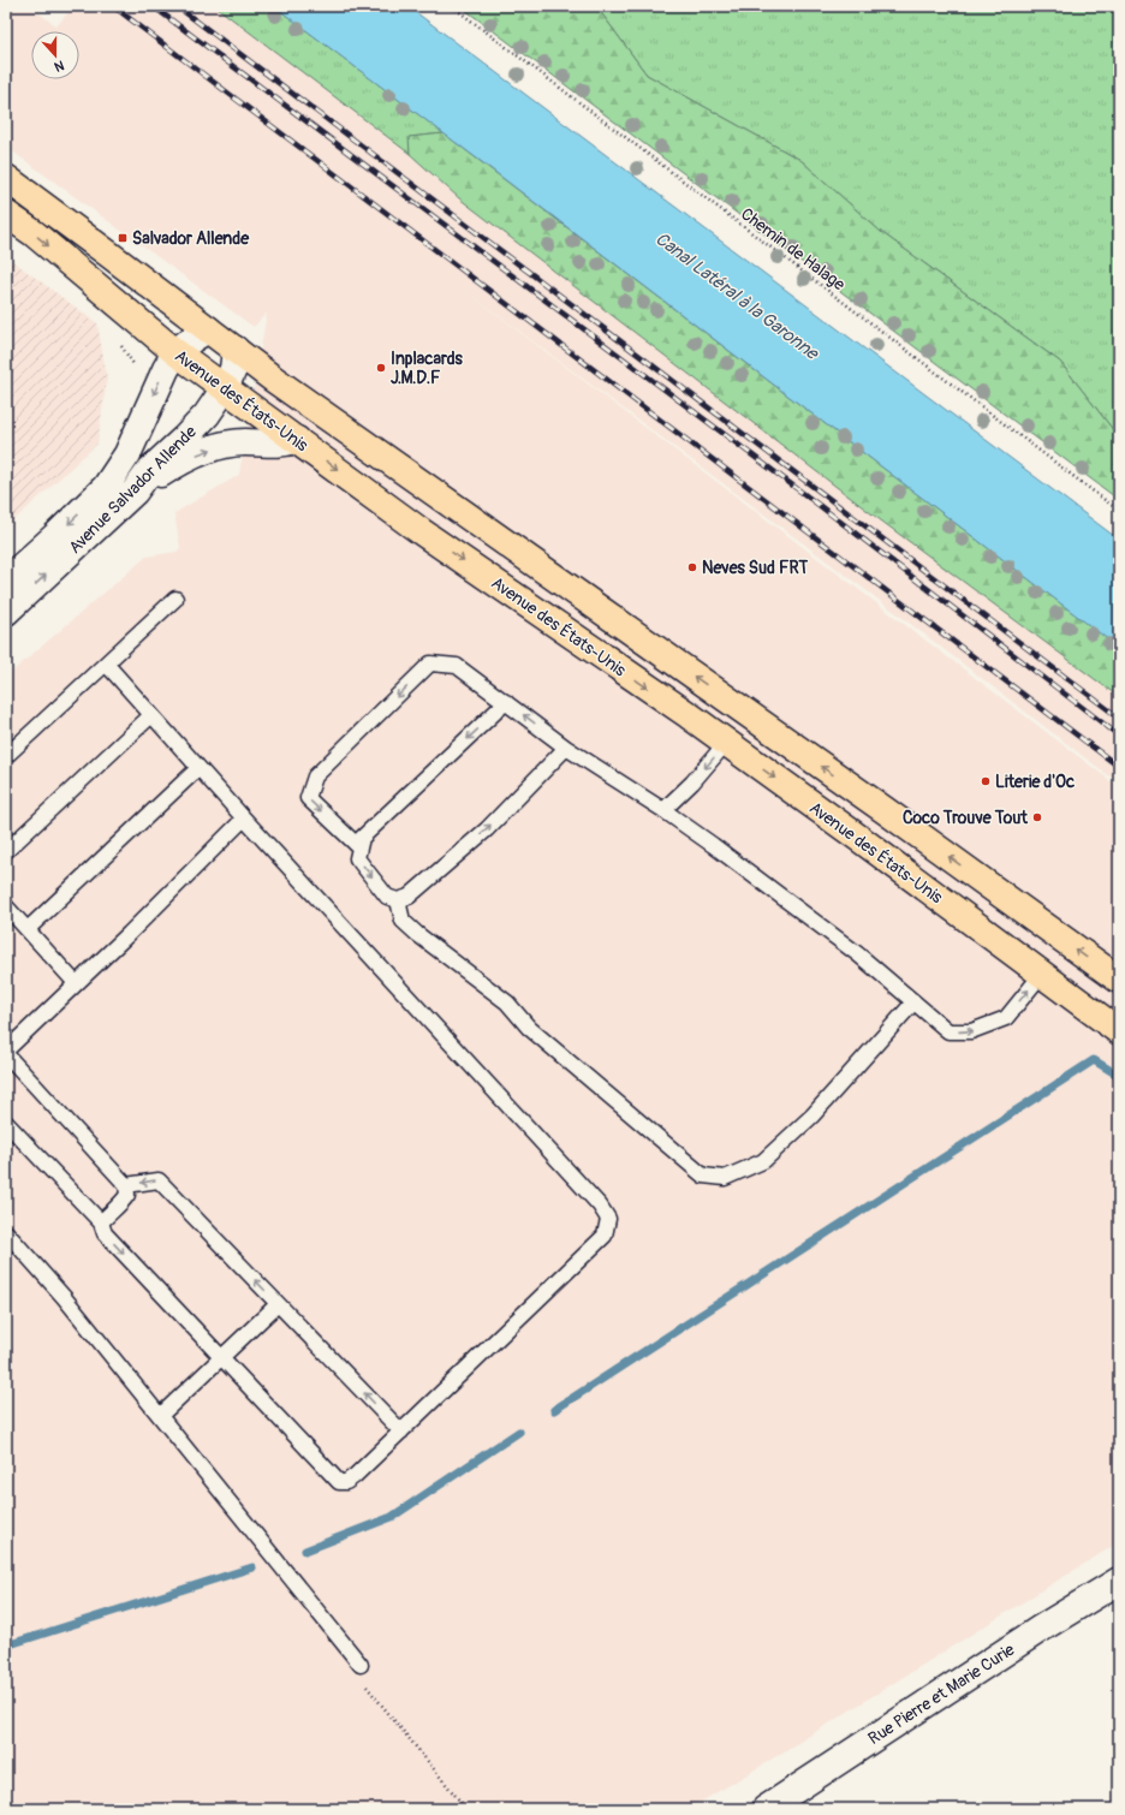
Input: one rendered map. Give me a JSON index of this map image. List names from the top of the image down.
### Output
{
  "streets": {
    "main road": ["Avenue des États-Unis"],
    "street": ["Avenue Salvador Allende", "Rue Pierre et Marie Curie"],
    "path": ["Chemin de Halage"]
  },
  "crossings": [
    ["Avenue des États-Unis", "Avenue Salvador Allende"]
  ],
  "water": ["Canal Latéral à la Garonne"],
  "places": {
    "transit": ["Salvador Allende"],
    "other": [
      "Inplacards J.M.D.F",
      "Neves Sud FRT",
      "Literie d'Oc",
      "Coco Trouve Tout"
    ]
  },
  "north": "bottom"
}
